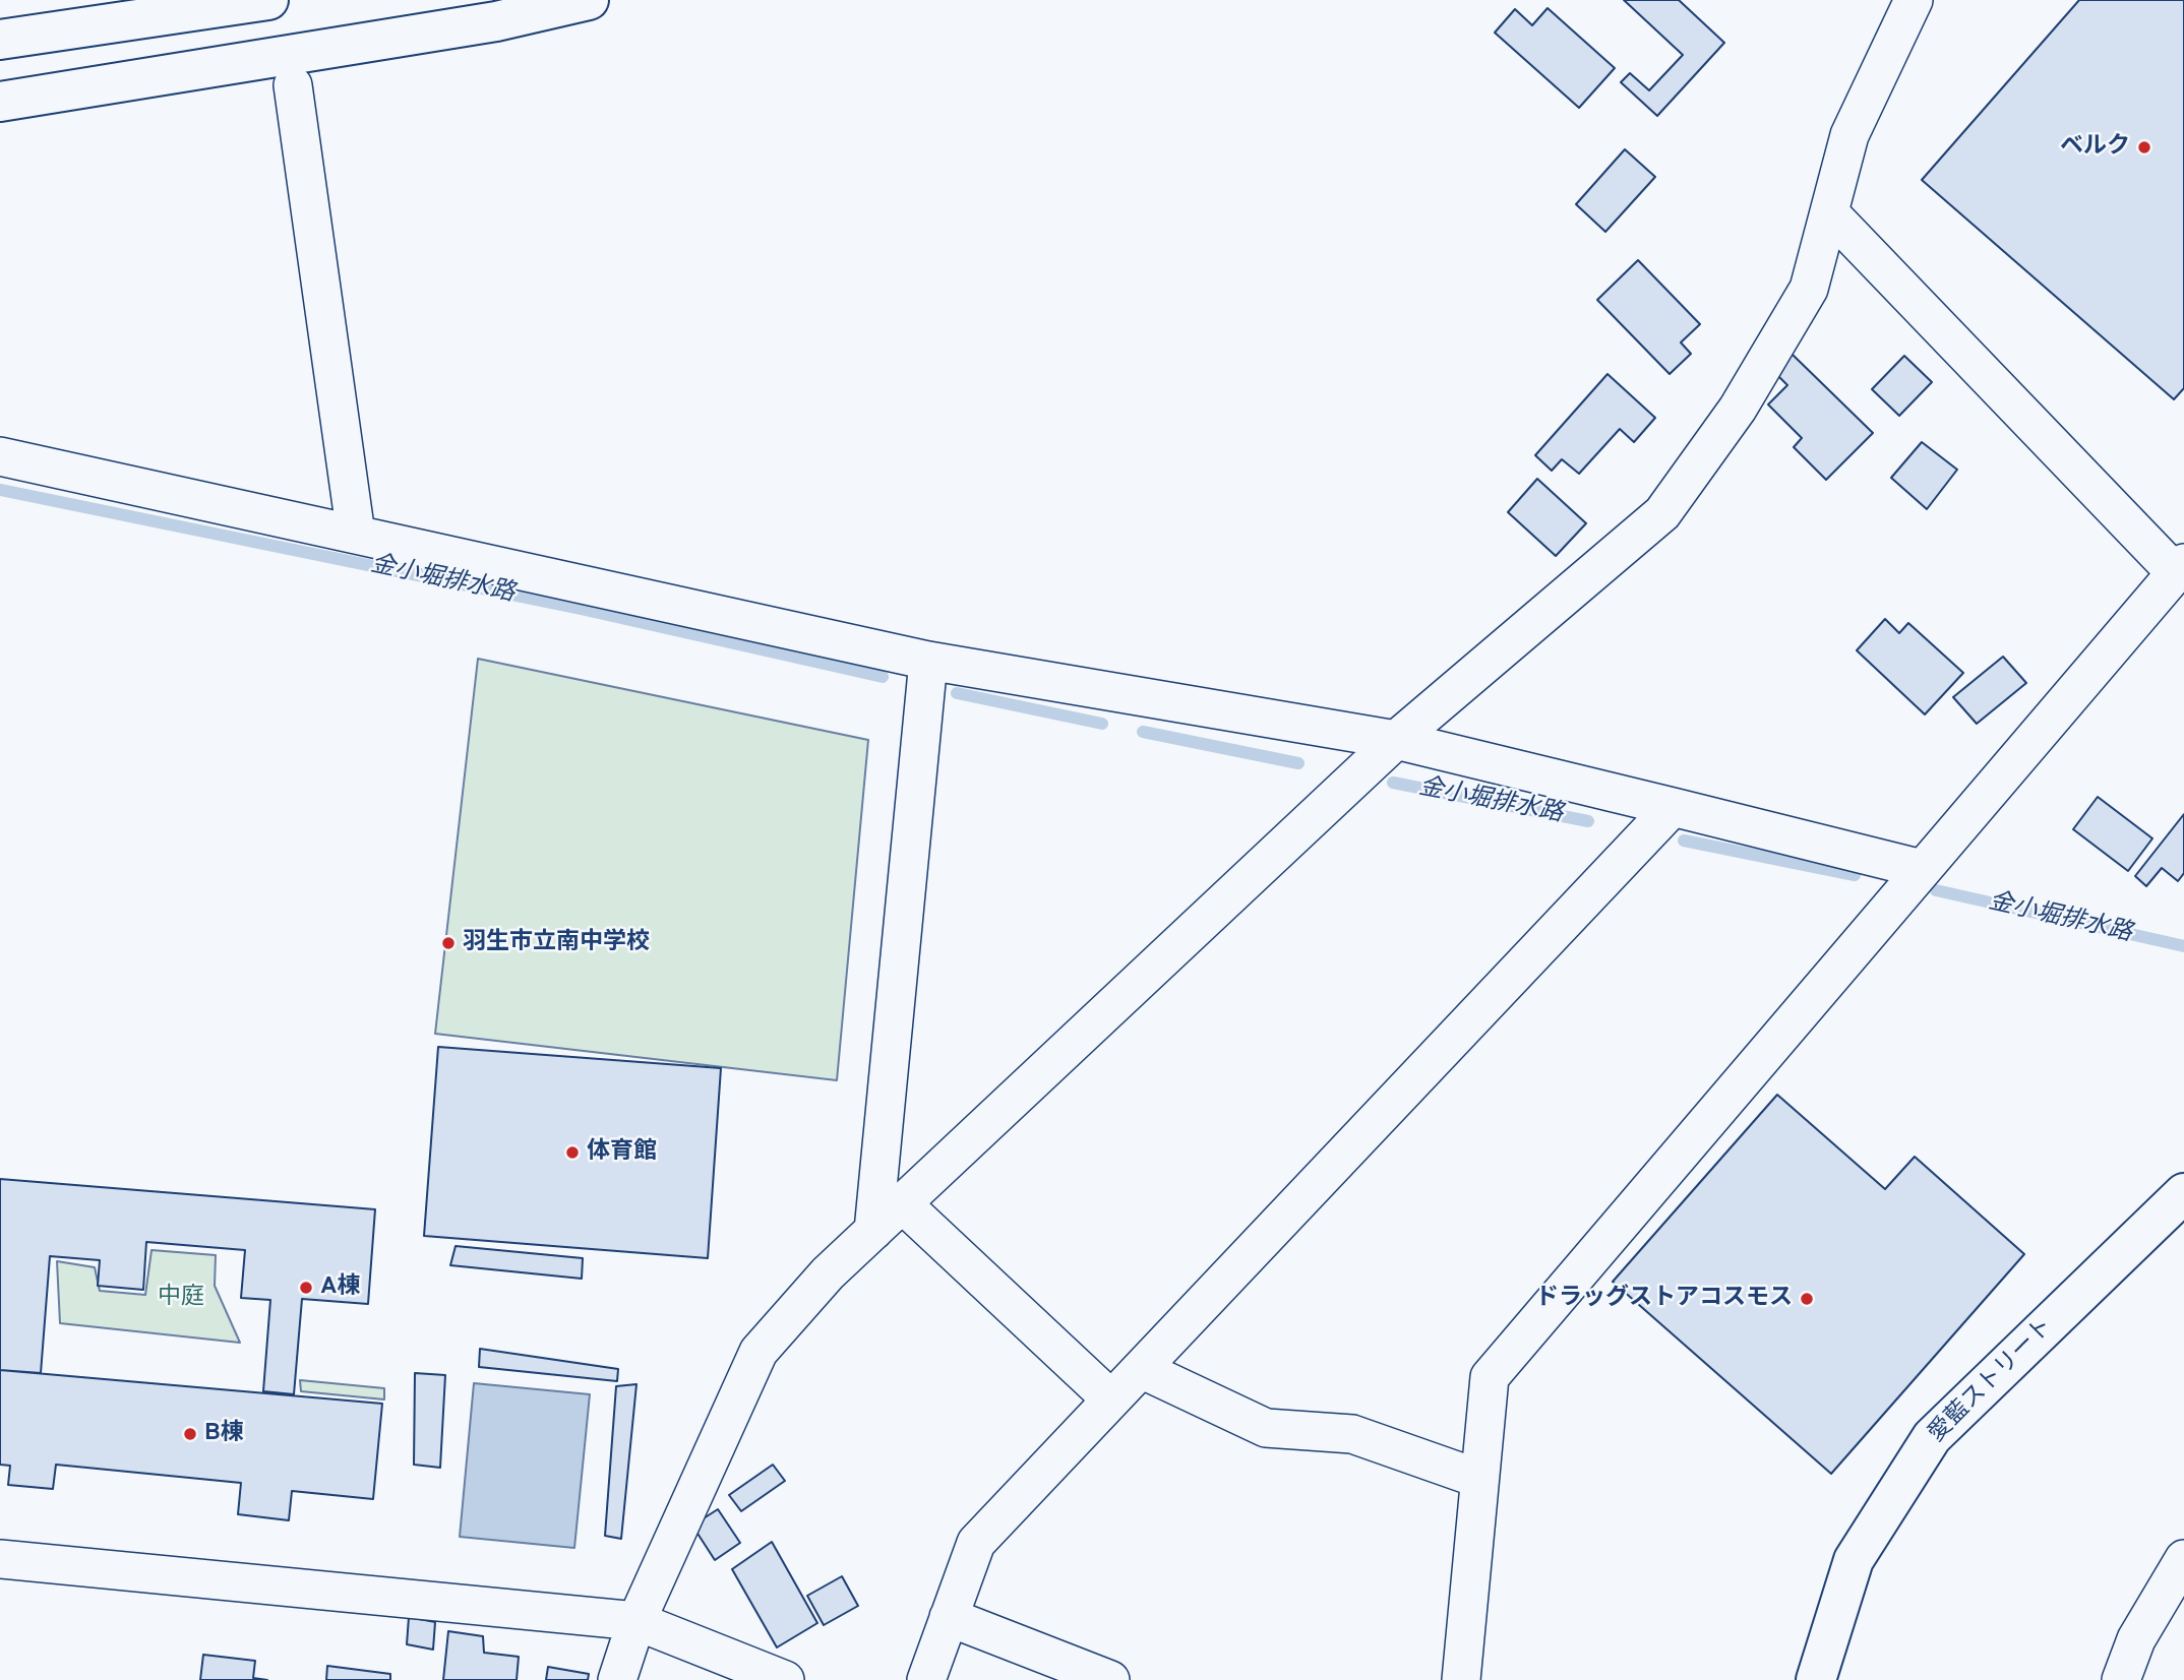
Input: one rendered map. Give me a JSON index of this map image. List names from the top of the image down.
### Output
{
  "streets": {
    "main road": ["愛藍ストリート"]
  },
  "water": ["金小堀排水路"],
  "parks": ["中庭"],
  "places": [
    "ベルク",
    "羽生市立南中学校",
    "体育館",
    "A棟",
    "ドラッグストアコスモス",
    "B棟"
  ]
}
